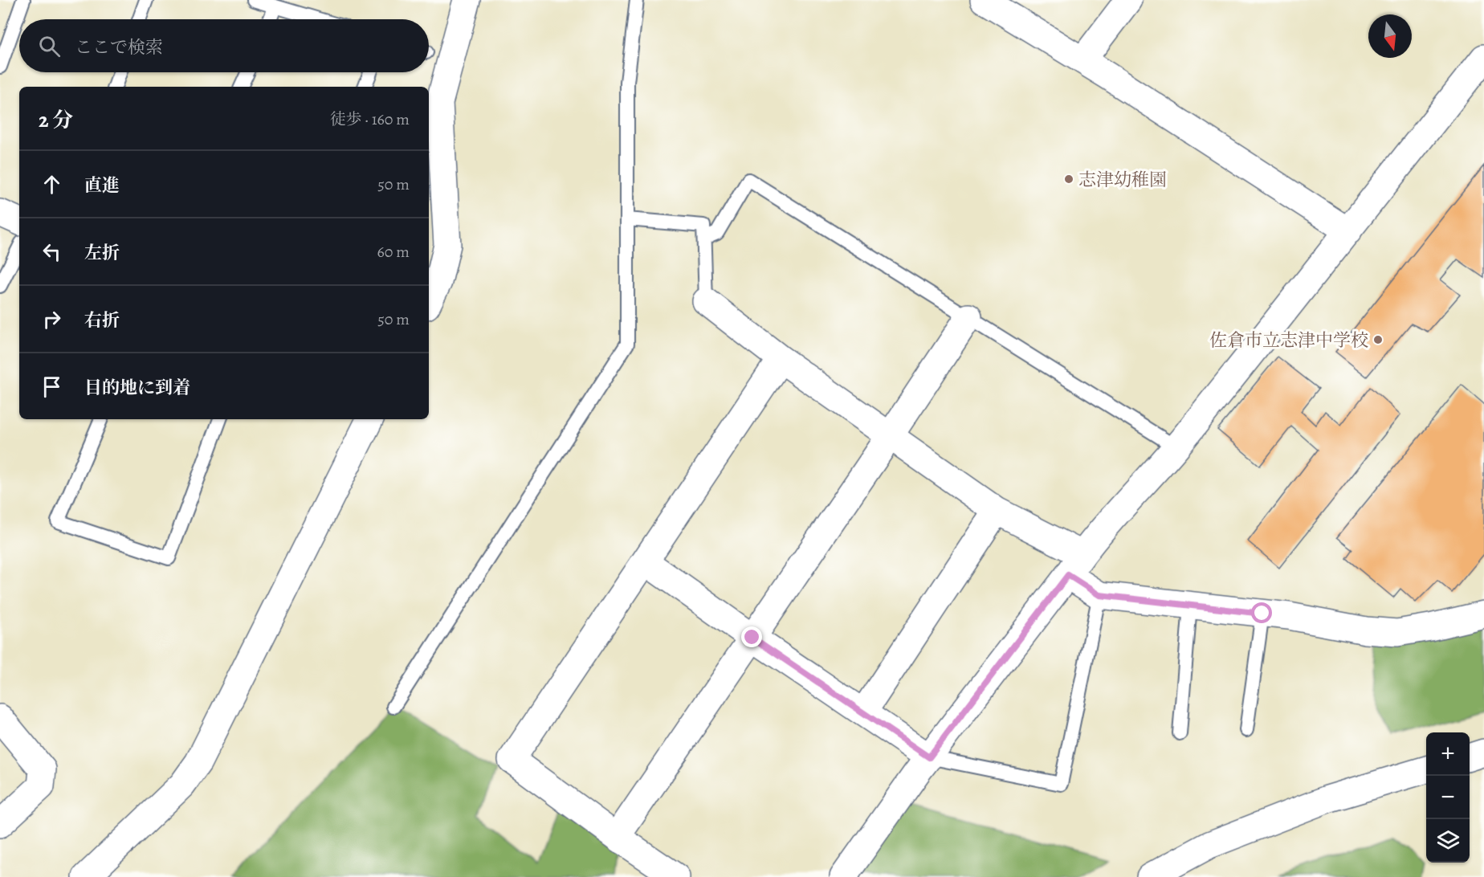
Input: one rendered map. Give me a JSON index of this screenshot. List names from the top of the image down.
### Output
{
  "places": ["志津幼稚園", "佐倉市立志津中学校"],
  "north": "bottom",
  "page": {
    "search": "ここで検索",
    "heading": ["2 分", "徒歩 · 160 m"],
    "list": [
      ["直進", "50 m"],
      ["左折", "60 m"],
      ["右折", "50 m"],
      "目的地に到着"
    ],
    "map_buttons": ["+", "−"]
  }
}
